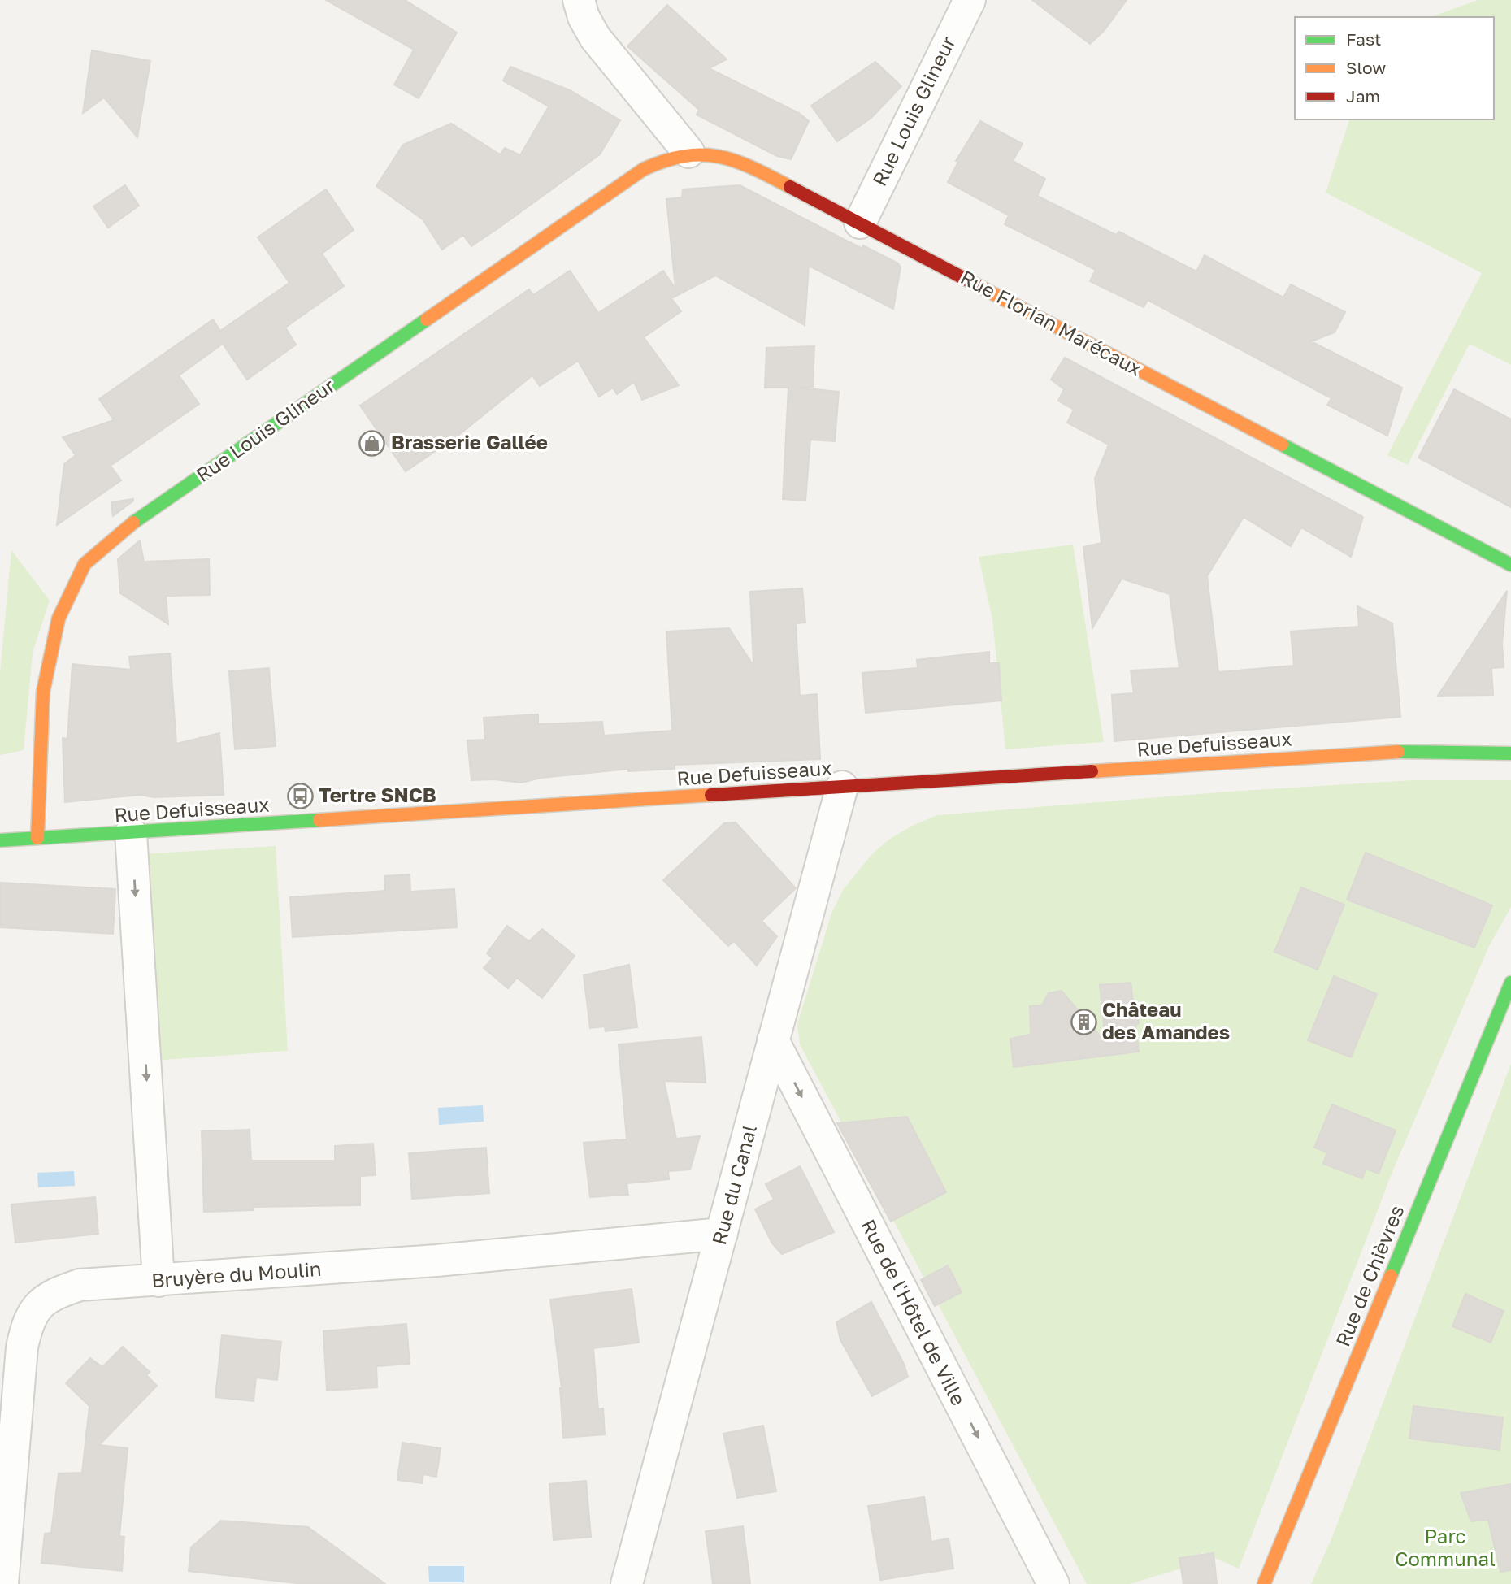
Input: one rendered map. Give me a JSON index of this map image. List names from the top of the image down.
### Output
{
  "streets": {
    "street": [
      "Rue Louis Glineur",
      "Rue Florian Marécaux",
      "Rue Defuisseaux",
      "Rue du Canal",
      "Bruyère du Moulin",
      "Rue de Chièvres",
      "Rue de l'Hôtel de Ville"
    ]
  },
  "crossings": [
    ["Rue Louis Glineur", "Rue Florian Marécaux"],
    ["Rue Louis Glineur", "Rue Defuisseaux"],
    ["Rue Defuisseaux", "Rue du Canal"],
    ["Rue du Canal", "Bruyère du Moulin"],
    ["Rue du Canal", "Rue de l'Hôtel de Ville"]
  ],
  "one_way": ["Rue de l'Hôtel de Ville"],
  "parks": ["Parc Communal"],
  "places": {
    "shop": ["Brasserie Gallée"],
    "bus stop": ["Tertre SNCB"],
    "building": ["Château des Amandes"]
  },
  "legend": ["Fast", "Slow", "Jam"]
}
